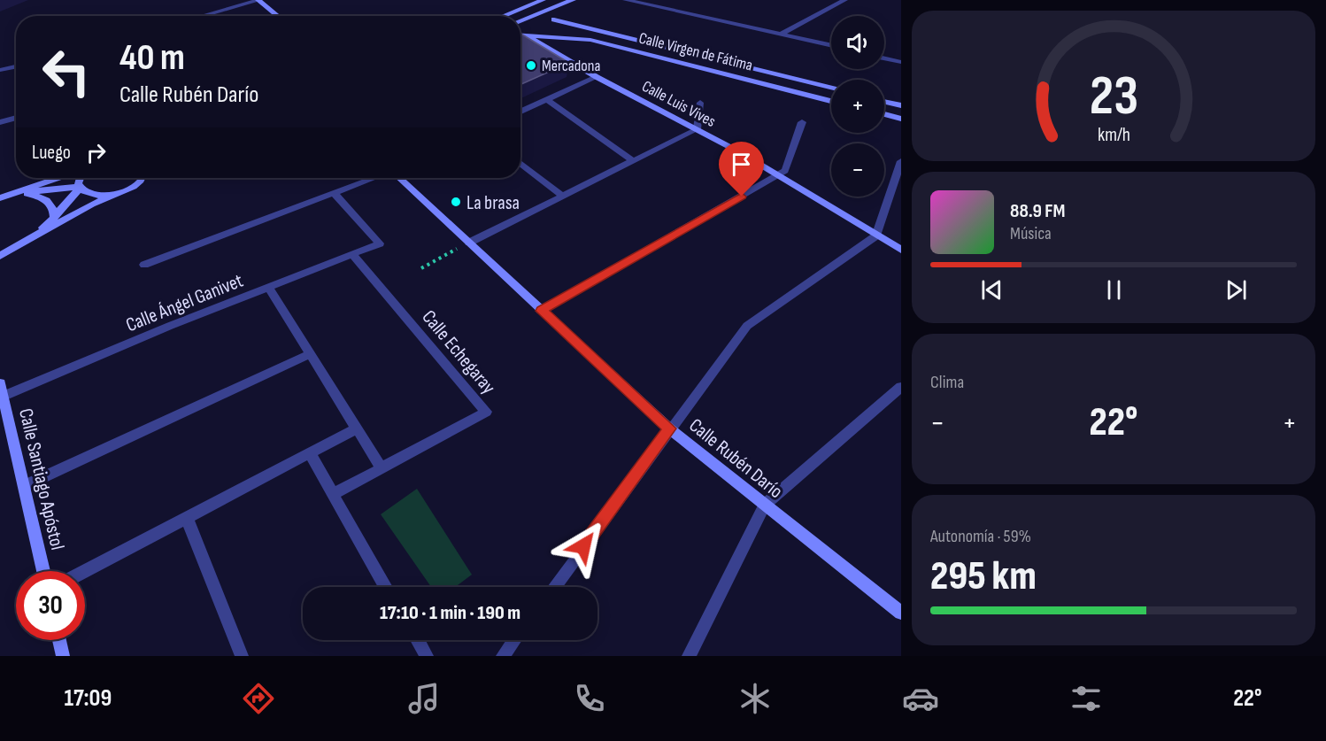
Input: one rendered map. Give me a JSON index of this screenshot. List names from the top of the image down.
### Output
{
  "streets": {
    "street": [
      "Calle Virgen de Fátima",
      "Calle Luis Vives",
      "Calle Ángel Ganivet",
      "Calle Echegaray",
      "Calle Rubén Darío",
      "Calle Santiago Apóstol"
    ]
  },
  "crossings": [
    ["Calle Virgen de Fátima", "Calle Luis Vives"],
    ["Calle Ángel Ganivet", "Calle Echegaray"],
    ["Calle Ángel Ganivet", "Calle Santiago Apóstol"]
  ],
  "places": ["Mercadona", "La brasa"],
  "page": {
    "map_buttons": ["+", "−"],
    "turn": ["40 m", "Calle Rubén Darío"],
    "then": "Luego",
    "song": ["88.9 FM", "Música"],
    "tile": [
      "Clima",
      ["Autonomía · 59%", "295 km"]
    ],
    "heat": ["−", "22°", "+"],
    "limit": "30",
    "trip": "17:10 · 1 min · 190 m",
    "tabs": ["17:09", "22°"],
    "gauge": ["23", "km/h"]
  }
}
